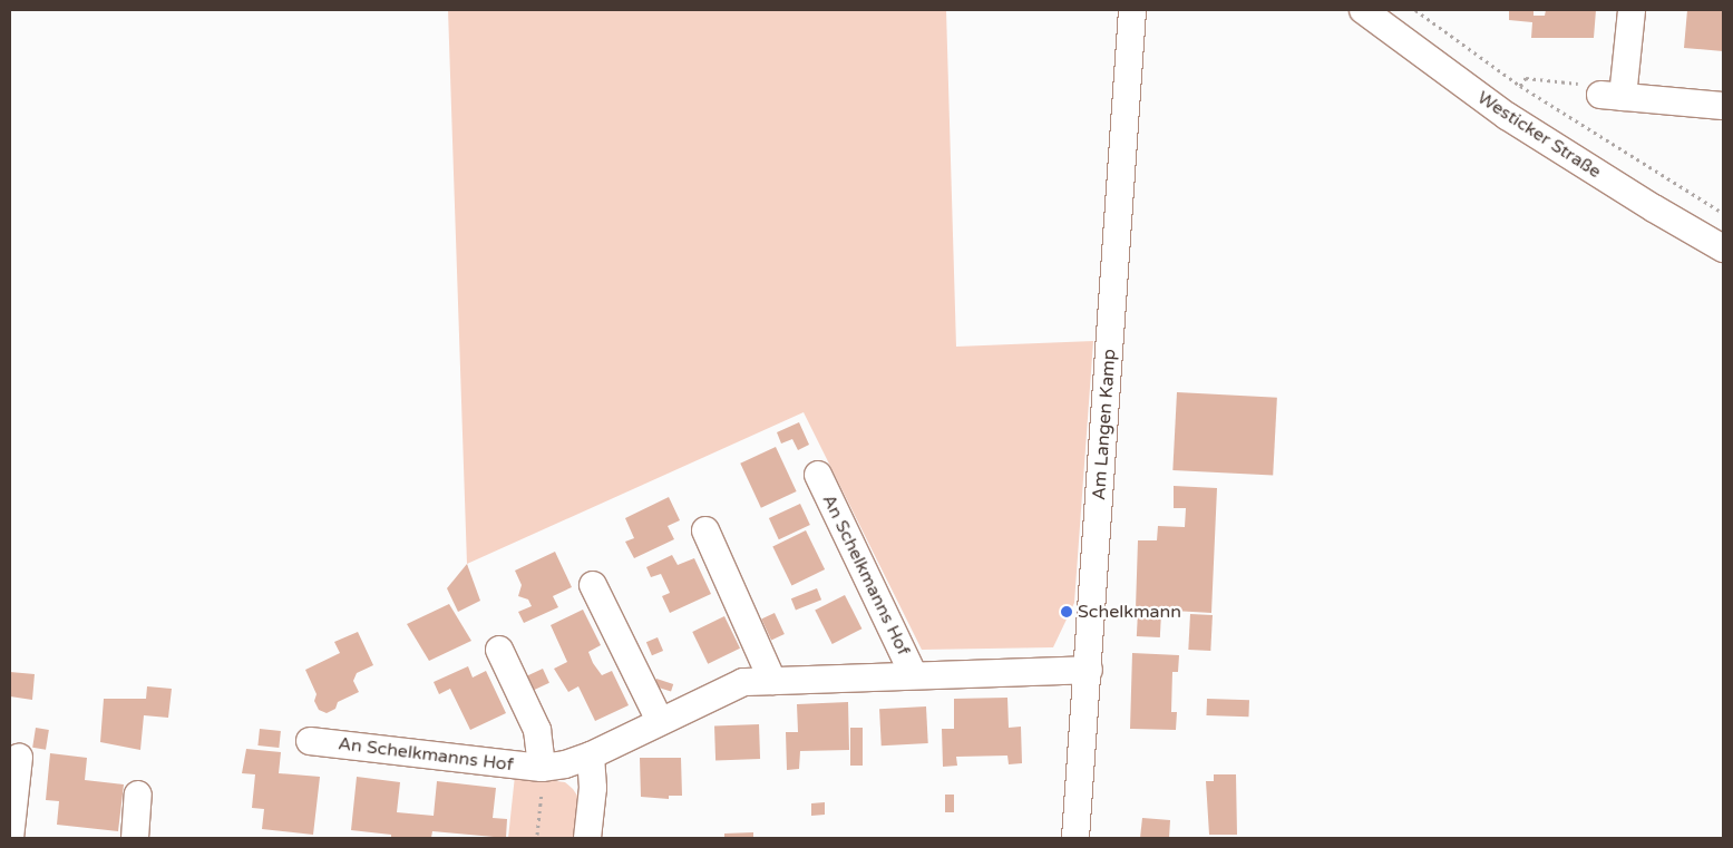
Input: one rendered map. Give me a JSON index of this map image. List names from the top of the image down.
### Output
{
  "streets": {
    "street": ["Westicker Straße", "Am Langen Kamp", "An Schelkmanns Hof"]
  },
  "crossings": [
    ["Am Langen Kamp", "An Schelkmanns Hof"]
  ],
  "places": ["Schelkmann"]
}
